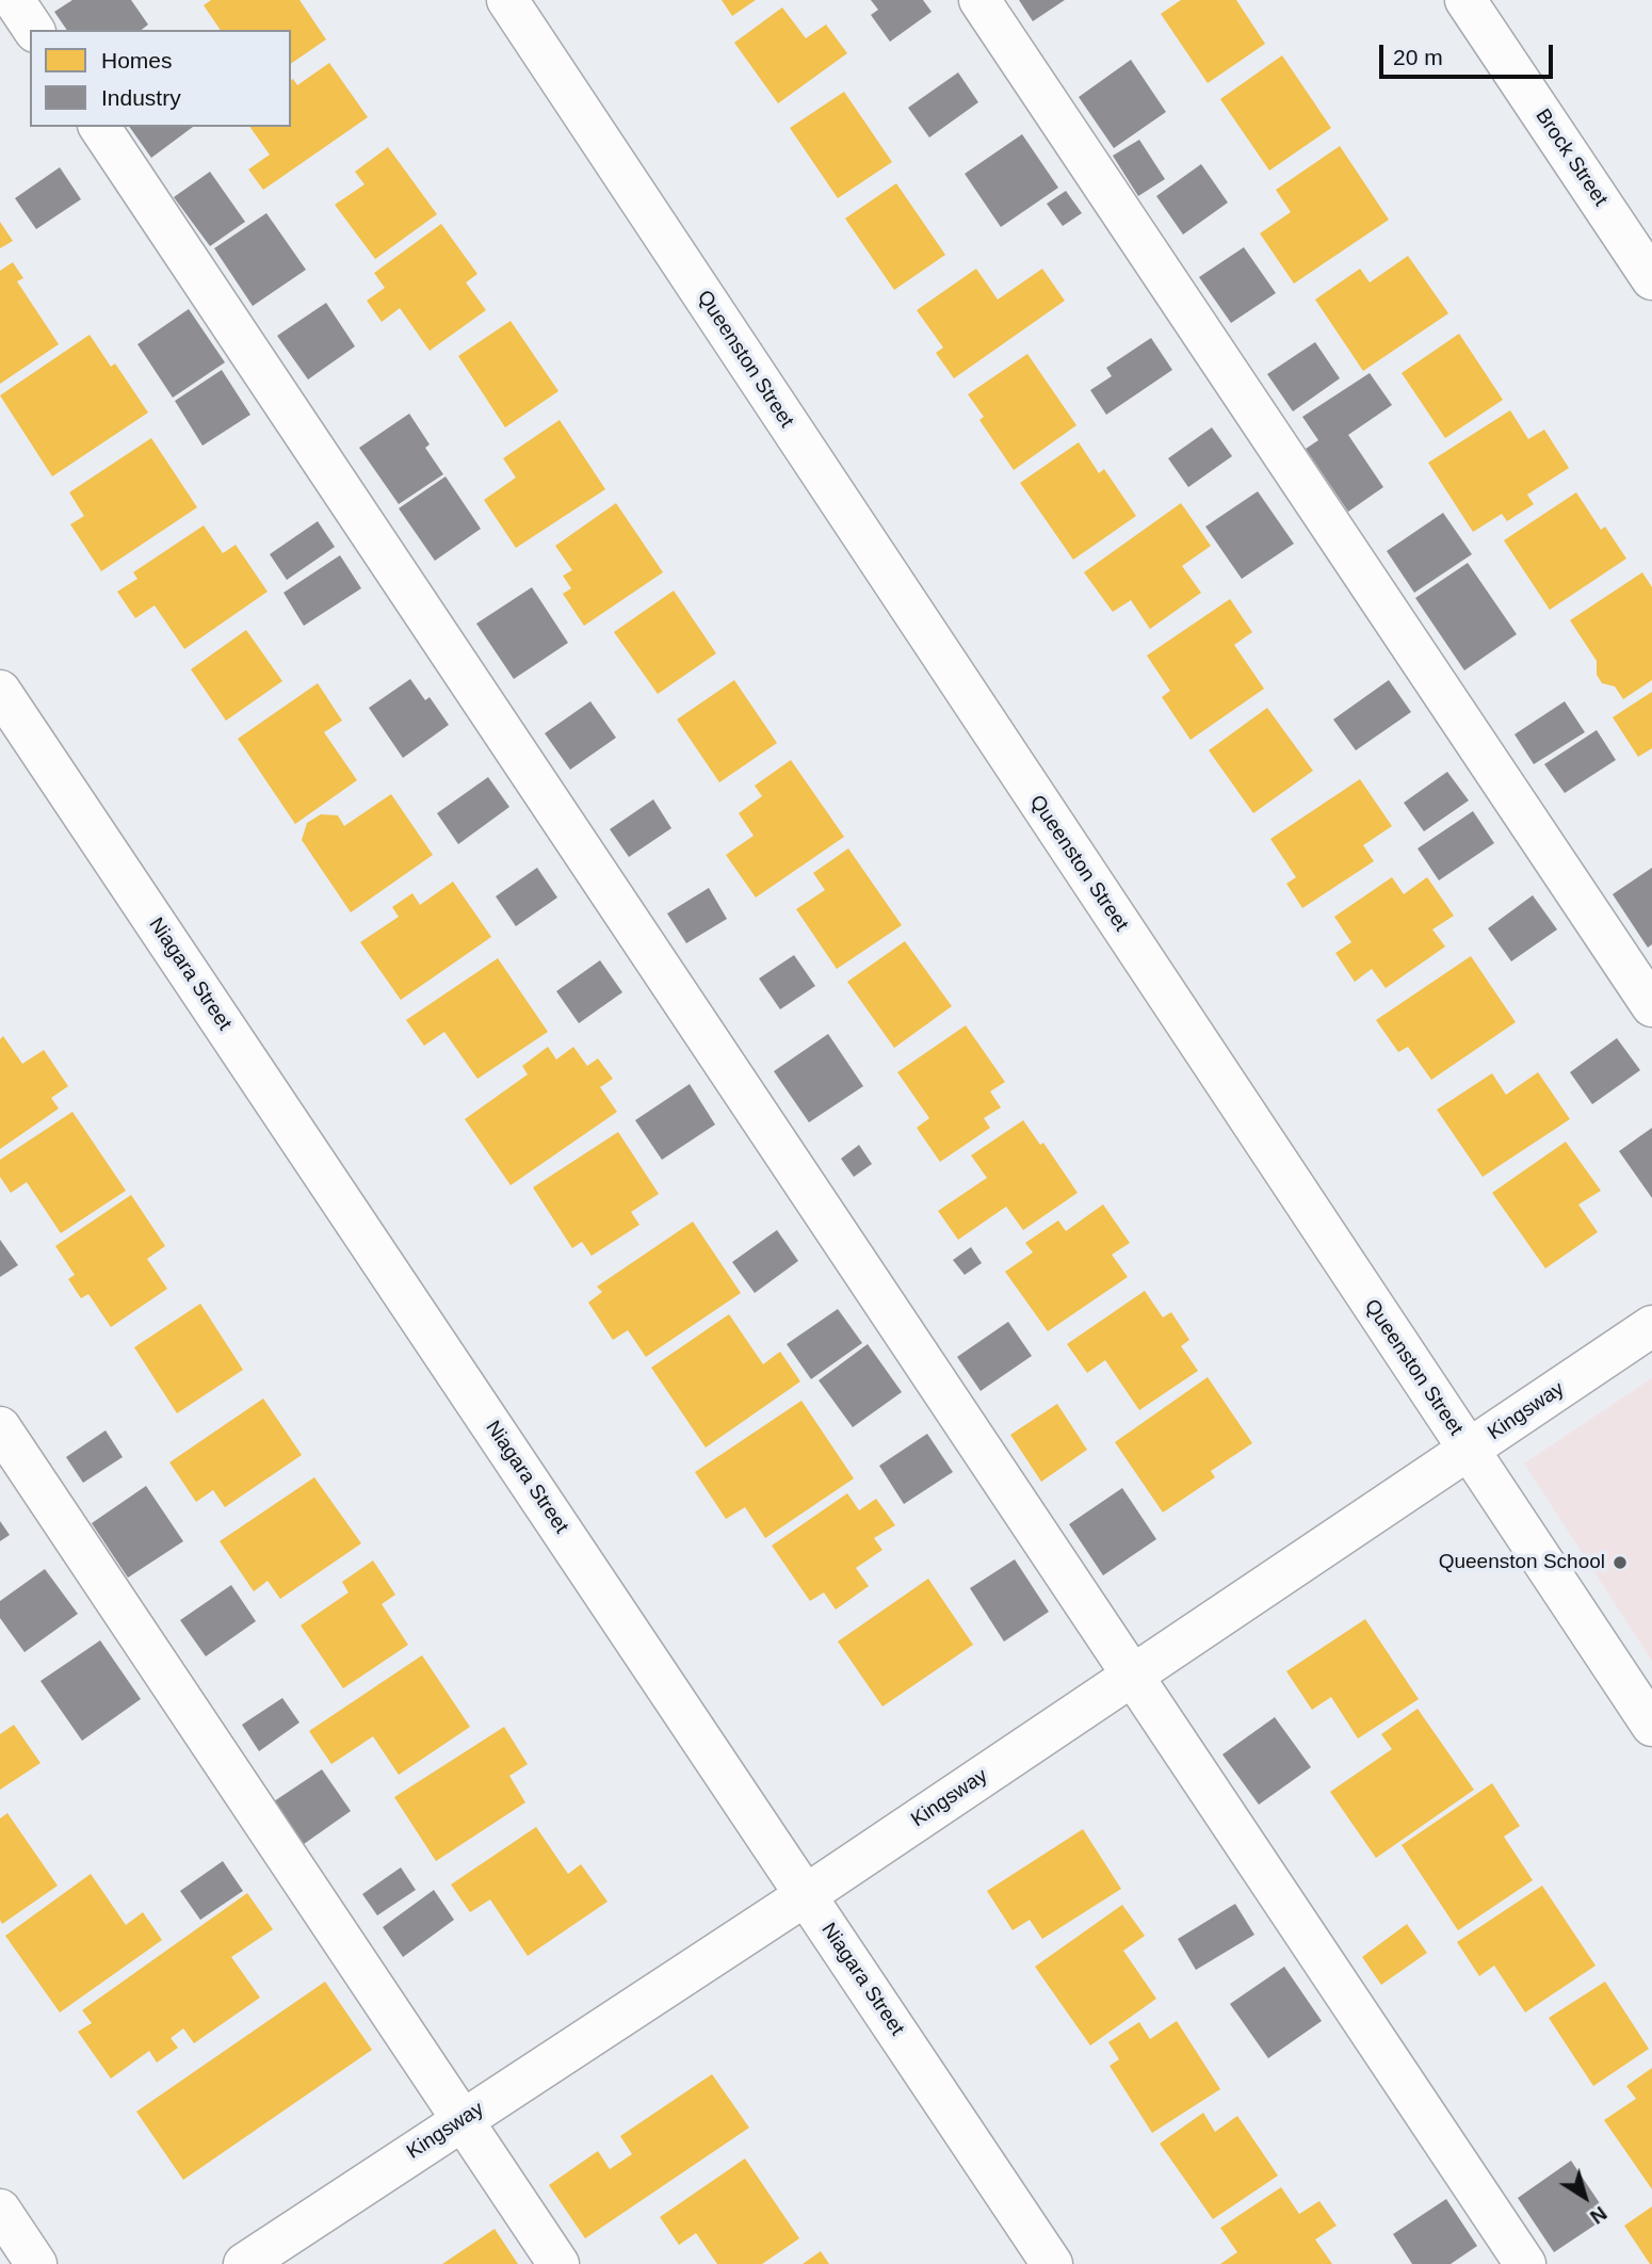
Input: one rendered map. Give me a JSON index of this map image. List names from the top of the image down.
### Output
{
  "streets": {
    "street": [
      "Brock Street",
      "Queenston Street",
      "Niagara Street",
      "Kingsway"
    ]
  },
  "crossings": [
    ["Queenston Street", "Kingsway"],
    ["Niagara Street", "Kingsway"]
  ],
  "places": ["Queenston School"],
  "legend": ["Homes", "Industry"],
  "scale_bar": "20 m",
  "north": "bottom right"
}
